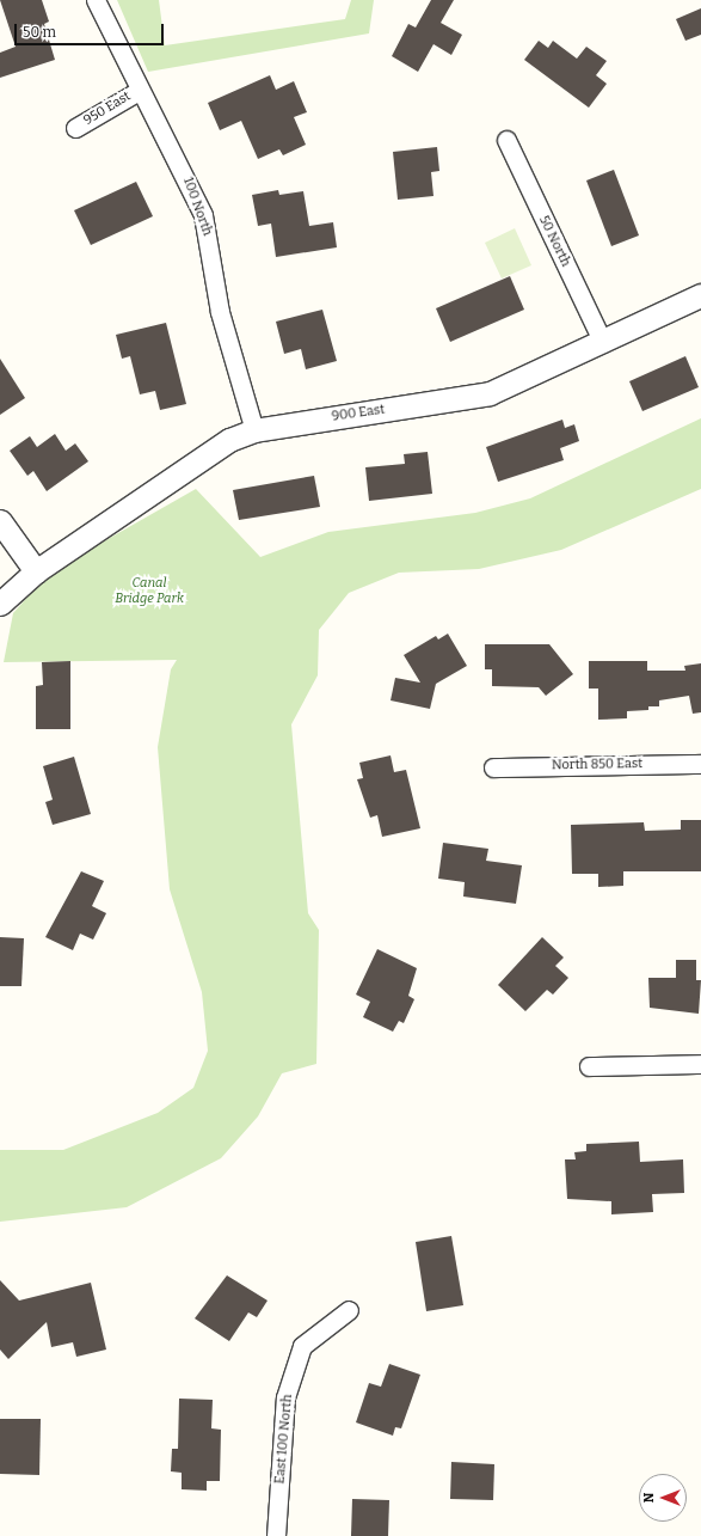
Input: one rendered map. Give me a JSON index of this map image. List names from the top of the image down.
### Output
{
  "streets": {
    "street": [
      "950 East",
      "100 North",
      "50 North",
      "900 East",
      "North 850 East",
      "East 100 North"
    ]
  },
  "crossings": [
    ["950 East", "100 North"],
    ["100 North", "900 East"],
    ["50 North", "900 East"]
  ],
  "parks": ["Canal Bridge Park"],
  "scale_bar": "50 m",
  "north": "left"
}
